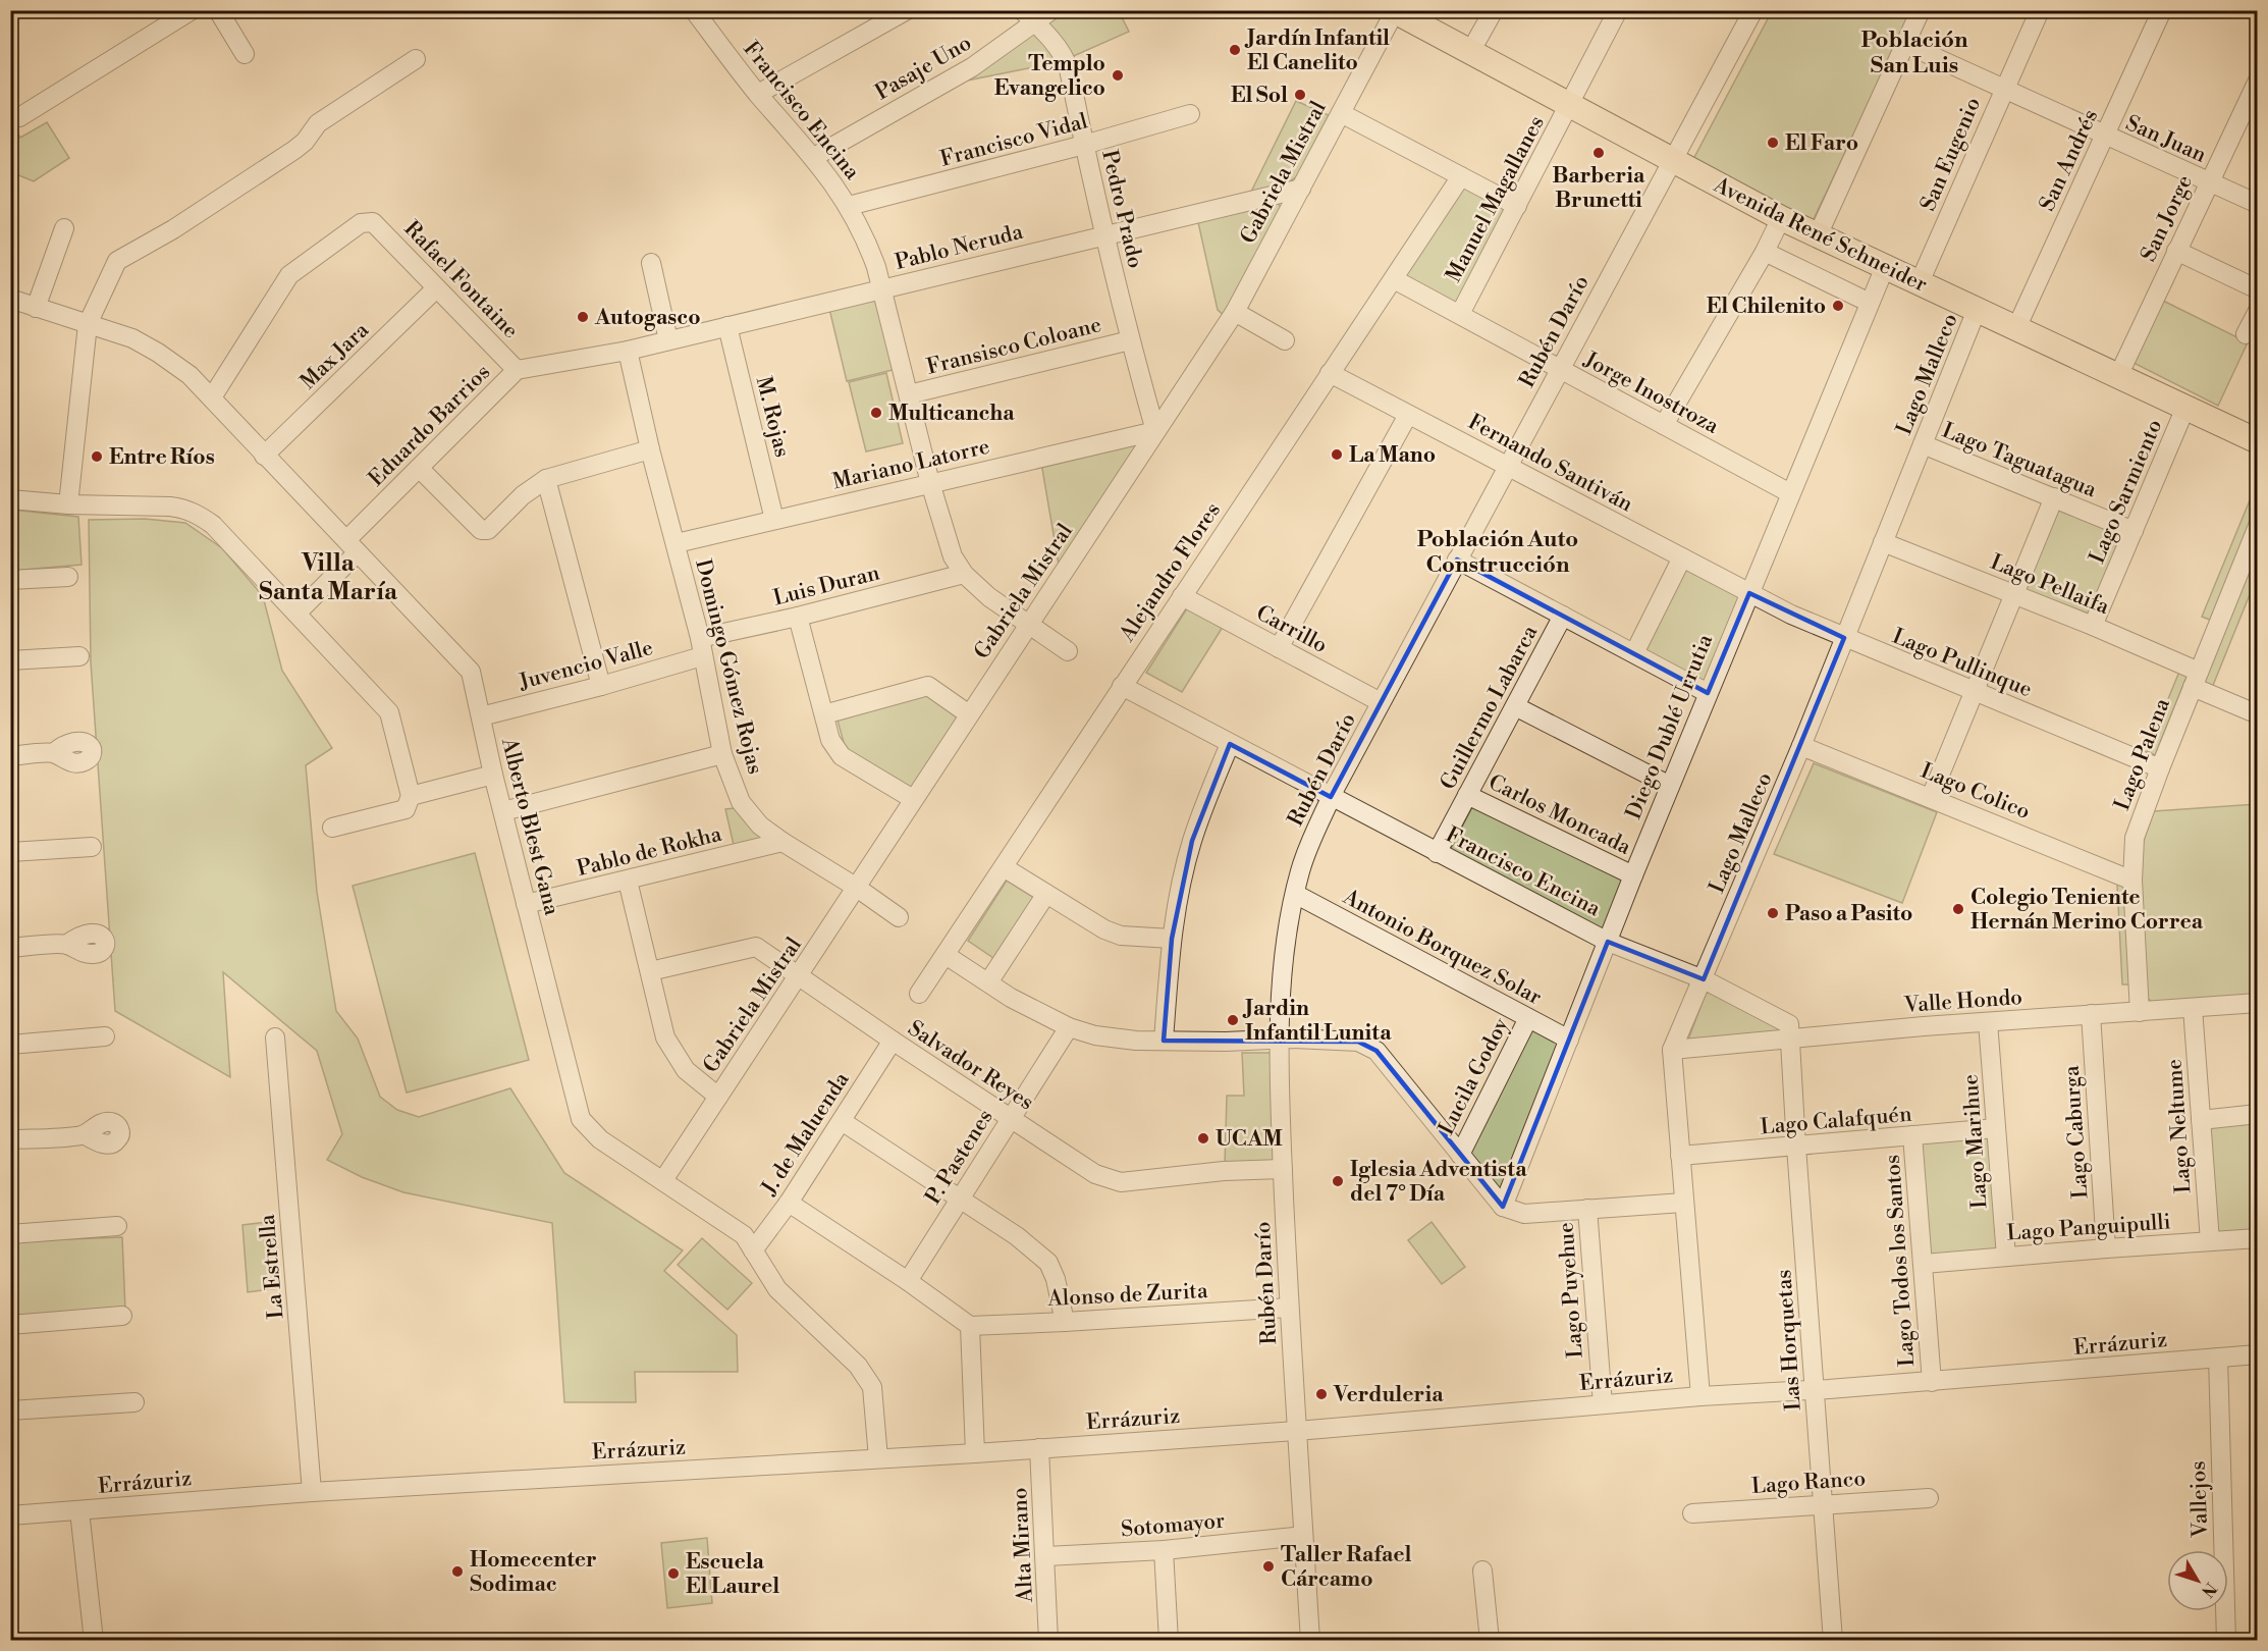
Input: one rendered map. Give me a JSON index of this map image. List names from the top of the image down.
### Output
{
  "streets": {
    "main road": ["Avenida René Schneider"],
    "street": [
      "Pasaje Uno",
      "Francisco Encina",
      "San Juan",
      "Francisco Vidal",
      "San Eugenio",
      "San Andrés",
      "Gabriela Mistral",
      "Manuel Magallanes",
      "Pedro Prado",
      "San Jorge",
      "Pablo Neruda",
      "Rafael Fontaine",
      "Rubén Darío",
      "Fransisco Coloane",
      "Max Jara",
      "Lago Malleco",
      "Jorge Inostroza",
      "M. Rojas",
      "Eduardo Barrios",
      "Lago Taguatagua",
      "Fernando Santiván",
      "Mariano Latorre",
      "Lago Sarmiento",
      "Alejandro Flores",
      "Lago Pellaifa",
      "Luis Duran",
      "Carrillo",
      "Lago Pullinque",
      "Juvencio Valle",
      "Domingo Gómez Rojas",
      "Guillermo Labarca",
      "Diego Dublé Urrutia",
      "Lago Palena",
      "Lago Colico",
      "Carlos Moncada",
      "Alberto Blest Gana",
      "Pablo de Rokha",
      "Antonio Borquez Solar",
      "Valle Hondo",
      "Salvador Reyes",
      "Lucila Godoy",
      "Lago Calafquén",
      "Lago Neltume",
      "Lago Caburga",
      "J. de Maluenda",
      "Lago Marihue",
      "P. Pastenes",
      "Lago Panguipulli",
      "Lago Todos los Santos",
      "La Estrella",
      "Lago Puyehue",
      "Alonso de Zurita",
      "Las Horquetas",
      "Errázuriz",
      "Lago Ranco",
      "Vallejos",
      "Sotomayor",
      "Alta Mirano"
    ]
  },
  "crossings": [
    ["Pasaje Uno", "Francisco Encina"],
    ["Pasaje Uno", "Pedro Prado"],
    ["Francisco Encina", "Francisco Vidal"],
    ["Francisco Encina", "Gabriela Mistral"],
    ["Francisco Encina", "Pablo Neruda"],
    ["Francisco Encina", "Rubén Darío"],
    ["Francisco Encina", "Fransisco Coloane"],
    ["Francisco Encina", "Lago Malleco"],
    ["Francisco Encina", "Mariano Latorre"],
    ["Francisco Encina", "Alejandro Flores"],
    ["Francisco Encina", "Luis Duran"],
    ["Francisco Encina", "Guillermo Labarca"],
    ["Francisco Encina", "Diego Dublé Urrutia"],
    ["Francisco Encina", "Valle Hondo"],
    ["Francisco Encina", "Las Horquetas"],
    ["San Juan", "San Eugenio"],
    ["San Juan", "San Andrés"],
    ["San Juan", "San Jorge"],
    ["Francisco Vidal", "Pedro Prado"],
    ["San Eugenio", "Avenida René Schneider"],
    ["San Andrés", "Avenida René Schneider"],
    ["Gabriela Mistral", "Pedro Prado"],
    ["Gabriela Mistral", "Avenida René Schneider"],
    ["Gabriela Mistral", "Pablo Neruda"],
    ["Gabriela Mistral", "Mariano Latorre"],
    ["Gabriela Mistral", "Domingo Gómez Rojas"],
    ["Gabriela Mistral", "Alberto Blest Gana"],
    ["Gabriela Mistral", "Salvador Reyes"],
    ["Manuel Magallanes", "Avenida René Schneider"],
    ["Manuel Magallanes", "Jorge Inostroza"],
    ["Pedro Prado", "Pablo Neruda"],
    ["Pedro Prado", "Fransisco Coloane"],
    ["Pedro Prado", "Mariano Latorre"],
    ["San Jorge", "Avenida René Schneider"],
    ["Avenida René Schneider", "Rubén Darío"],
    ["Avenida René Schneider", "Lago Malleco"],
    ["Avenida René Schneider", "Lago Sarmiento"],
    ["Avenida René Schneider", "Diego Dublé Urrutia"],
    ["Pablo Neruda", "M. Rojas"],
    ["Pablo Neruda", "Eduardo Barrios"],
    ["Pablo Neruda", "Domingo Gómez Rojas"],
    ["Rafael Fontaine", "Max Jara"],
    ["Rafael Fontaine", "Eduardo Barrios"],
    ["Rafael Fontaine", "Alberto Blest Gana"],
    ["Rubén Darío", "Jorge Inostroza"],
    ["Rubén Darío", "Fernando Santiván"],
    ["Rubén Darío", "Carrillo"],
    ["Rubén Darío", "Antonio Borquez Solar"],
    ["Rubén Darío", "Salvador Reyes"],
    ["Rubén Darío", "Alonso de Zurita"],
    ["Rubén Darío", "Errázuriz"],
    ["Rubén Darío", "Sotomayor"],
    ["Max Jara", "Alberto Blest Gana"],
    ["Lago Malleco", "Lago Taguatagua"],
    ["Lago Malleco", "Lago Pellaifa"],
    ["Lago Malleco", "Lago Pullinque"],
    ["Lago Malleco", "Lago Colico"],
    ["Lago Malleco", "Valle Hondo"],
    ["Lago Malleco", "Lago Calafquén"],
    ["Lago Malleco", "Errázuriz"],
    ["Jorge Inostroza", "Alejandro Flores"],
    ["Jorge Inostroza", "Diego Dublé Urrutia"],
    ["M. Rojas", "Mariano Latorre"],
    ["Eduardo Barrios", "Domingo Gómez Rojas"],
    ["Eduardo Barrios", "Alberto Blest Gana"],
    ["Lago Taguatagua", "Lago Sarmiento"],
    ["Fernando Santiván", "Alejandro Flores"],
    ["Fernando Santiván", "Lago Pullinque"],
    ["Fernando Santiván", "Diego Dublé Urrutia"],
    ["Mariano Latorre", "Domingo Gómez Rojas"],
    ["Lago Sarmiento", "Lago Pellaifa"],
    ["Alejandro Flores", "Carrillo"],
    ["Lago Pellaifa", "Lago Palena"],
    ["Luis Duran", "Juvencio Valle"],
    ["Luis Duran", "Domingo Gómez Rojas"],
    ["Lago Pullinque", "Diego Dublé Urrutia"],
    ["Lago Pullinque", "Lago Palena"],
    ["Juvencio Valle", "Domingo Gómez Rojas"],
    ["Juvencio Valle", "Alberto Blest Gana"],
    ["Domingo Gómez Rojas", "Pablo de Rokha"],
    ["Guillermo Labarca", "Carlos Moncada"],
    ["Diego Dublé Urrutia", "Carlos Moncada"],
    ["Diego Dublé Urrutia", "Antonio Borquez Solar"],
    ["Lago Palena", "Lago Colico"],
    ["Lago Palena", "Valle Hondo"],
    ["Alberto Blest Gana", "Pablo de Rokha"],
    ["Alberto Blest Gana", "J. de Maluenda"],
    ["Alberto Blest Gana", "Errázuriz"],
    ["Antonio Borquez Solar", "Lucila Godoy"],
    ["Valle Hondo", "Lago Neltume"],
    ["Valle Hondo", "Lago Caburga"],
    ["Valle Hondo", "Lago Marihue"],
    ["Valle Hondo", "Las Horquetas"],
    ["Salvador Reyes", "J. de Maluenda"],
    ["Salvador Reyes", "P. Pastenes"],
    ["Lago Calafquén", "Lago Marihue"],
    ["Lago Calafquén", "Lago Todos los Santos"],
    ["Lago Calafquén", "Las Horquetas"],
    ["Lago Neltume", "Lago Panguipulli"],
    ["Lago Caburga", "Lago Panguipulli"],
    ["Lago Marihue", "Lago Panguipulli"],
    ["Lago Panguipulli", "Lago Todos los Santos"],
    ["Lago Todos los Santos", "Errázuriz"],
    ["La Estrella", "Errázuriz"],
    ["Lago Puyehue", "Errázuriz"],
    ["Las Horquetas", "Errázuriz"],
    ["Las Horquetas", "Lago Ranco"],
    ["Errázuriz", "Vallejos"],
    ["Errázuriz", "Alta Mirano"],
    ["Sotomayor", "Alta Mirano"]
  ],
  "districts": ["Población San Luis", "Población Auto Construcción", "Villa Santa María"],
  "places": [
    "Jardín Infantil El Canelito",
    "Templo Evangelico",
    "El Sol",
    "El Faro",
    "Barberia Brunetti",
    "El Chilenito",
    "Autogasco",
    "Multicancha",
    "La Mano",
    "Entre Ríos",
    "Colegio Teniente Hernán Merino Correa",
    "Paso a Pasito",
    "Jardin Infantil Lunita",
    "UCAM",
    "Iglesia Adventista del 7° Día",
    "Verduleria",
    "Taller Rafael Cárcamo",
    "Homecenter Sodimac",
    "Escuela El Laurel"
  ],
  "north": "bottom right"
}
